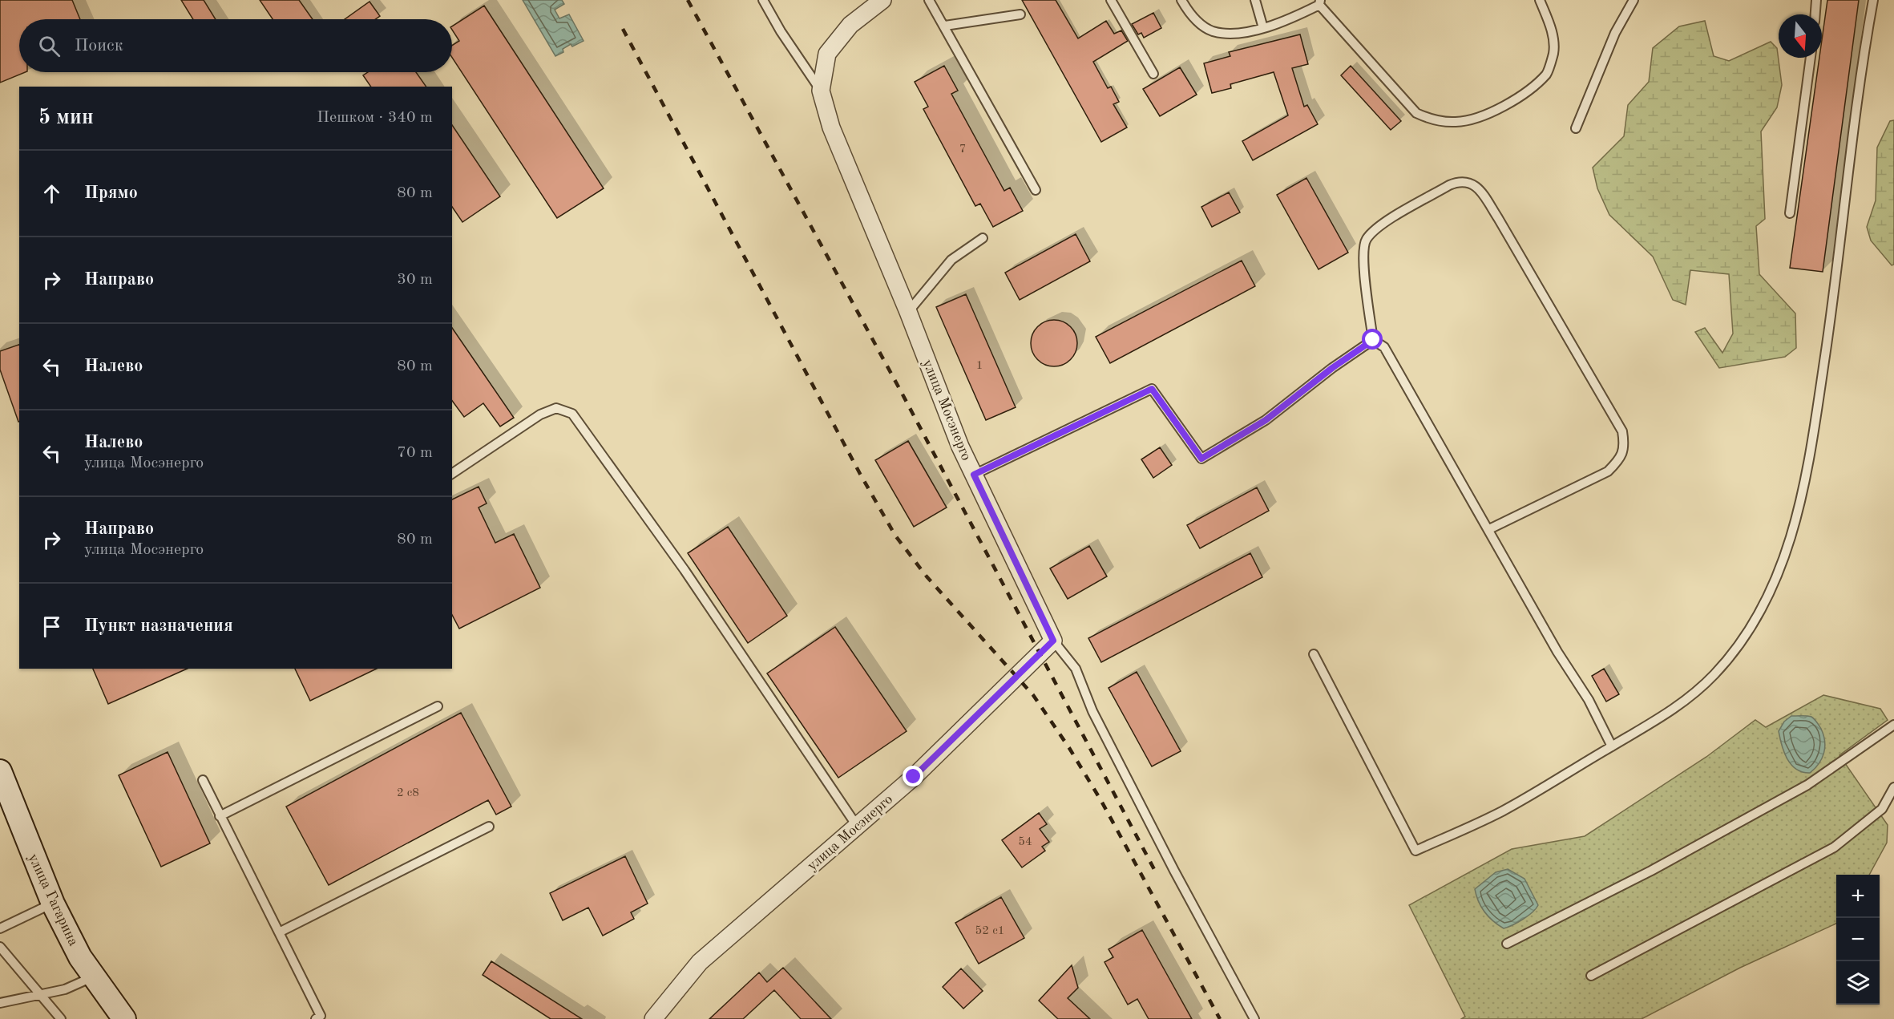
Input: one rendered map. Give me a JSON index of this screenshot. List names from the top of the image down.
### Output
{
  "streets": {
    "main road": ["улица Гагарина"],
    "street": ["улица Мосэнерго"]
  },
  "house_numbers": [
    "7",
    "1",
    "2 с8",
    "54",
    "52 с1"
  ],
  "north": "bottom",
  "page": {
    "search": "Поиск",
    "heading": ["5 мин", "Пешком · 340 m"],
    "list": [
      ["Прямо", "80 m"],
      ["Направо", "30 m"],
      ["Налево", "80 m"],
      ["Налево", "улица Мосэнерго", "70 m"],
      ["Направо", "улица Мосэнерго", "80 m"],
      "Пункт назначения"
    ],
    "map_buttons": ["+", "−"]
  }
}
